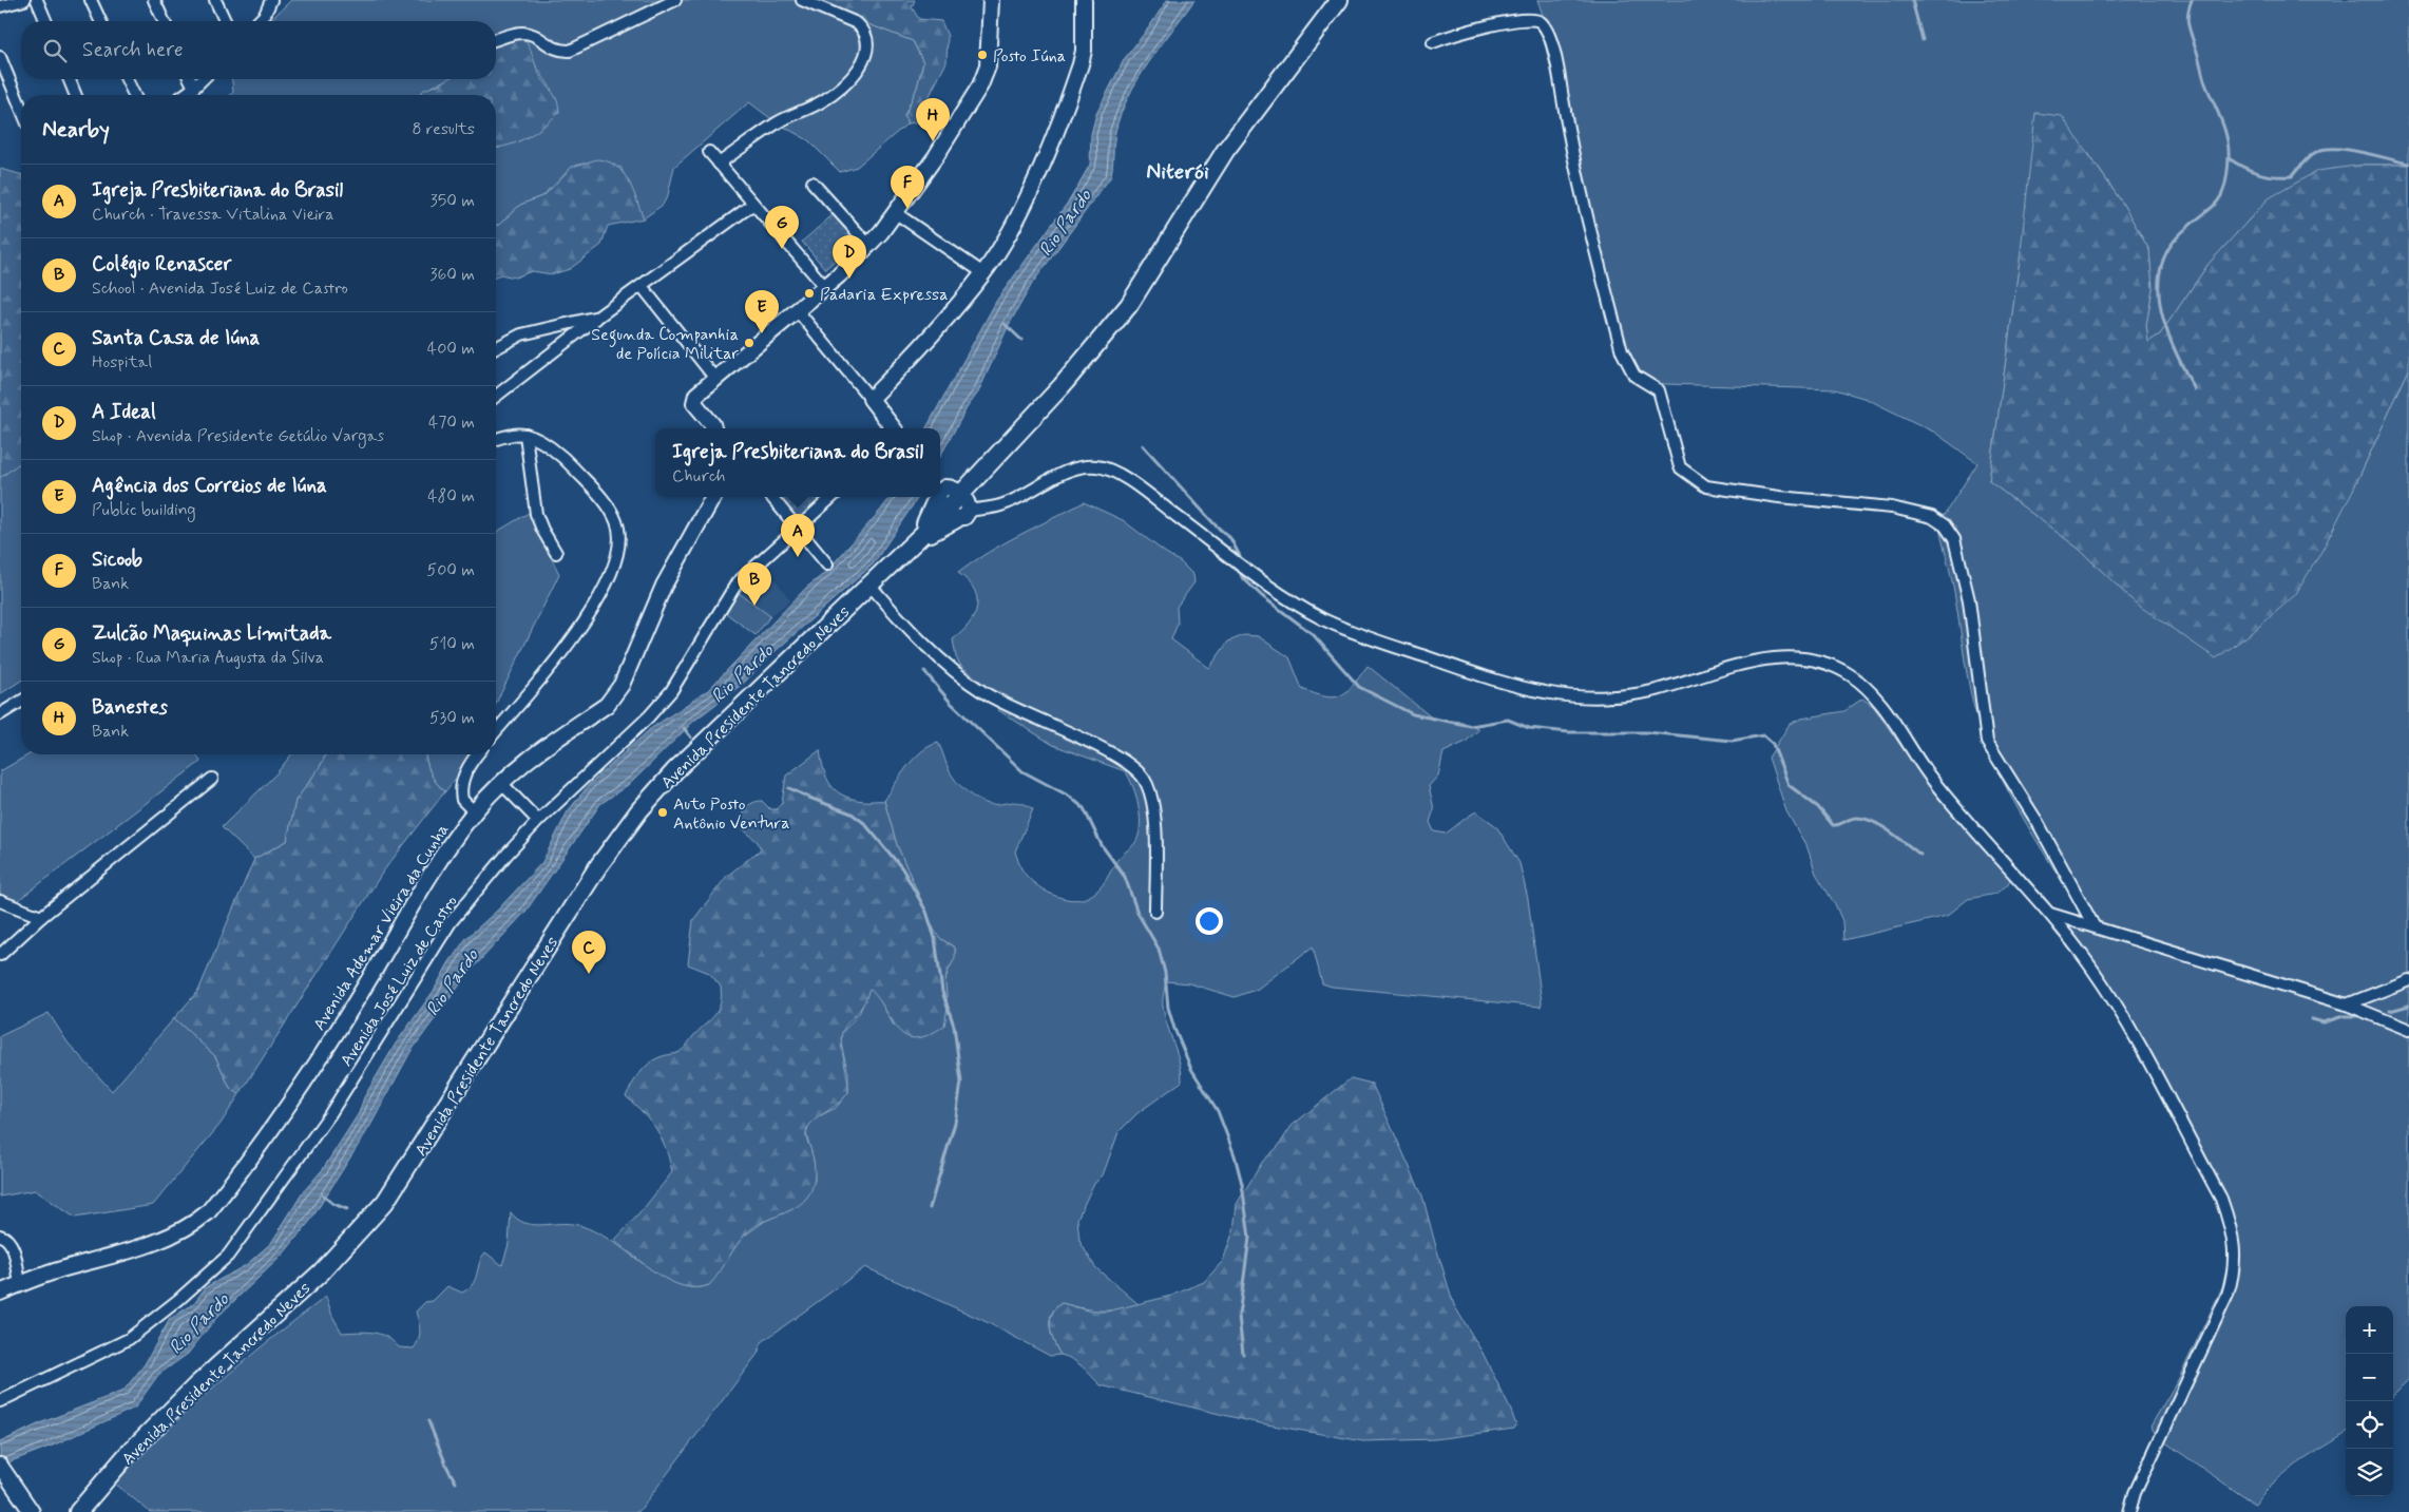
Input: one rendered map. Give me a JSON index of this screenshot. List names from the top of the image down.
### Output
{
  "streets": {
    "main road": ["Avenida Presidente Tancredo Neves"],
    "street": ["Avenida Ademar Vieira da Cunha", "Avenida José Luiz de Castro"]
  },
  "districts": ["Niterói"],
  "water": ["Rio Pardo"],
  "places": [
    "Posto Iúna",
    "Padaria Expressa",
    "Segunda Companhia de Polícia Militar",
    "Auto Posto Antônio Ventura"
  ],
  "page": {
    "search": "Search here",
    "heading": ["Nearby", "8 results"],
    "pins": [
      "H",
      "F",
      "G",
      "D",
      "E",
      "A",
      "B",
      "C"
    ],
    "list": [
      {
        "mark": "A",
        "name": "Igreja Presbiteriana do Brasil",
        "note": "Church · Travessa Vitalina Vieira",
        "value": "350 m"
      },
      {
        "mark": "B",
        "name": "Colégio Renascer",
        "note": "School · Avenida José Luiz de Castro",
        "value": "360 m"
      },
      {
        "mark": "C",
        "name": "Santa Casa de Iúna",
        "note": "Hospital",
        "value": "400 m"
      },
      {
        "mark": "D",
        "name": "A Ideal",
        "note": "Shop · Avenida Presidente Getúlio Vargas",
        "value": "470 m"
      },
      {
        "mark": "E",
        "name": "Agência dos Correios de Iúna",
        "note": "Public building",
        "value": "480 m"
      },
      {
        "mark": "F",
        "name": "Sicoob",
        "note": "Bank",
        "value": "500 m"
      },
      {
        "mark": "G",
        "name": "Zulcão Maquinas Limitada",
        "note": "Shop · Rua Maria Augusta da Silva",
        "value": "510 m"
      },
      {
        "mark": "H",
        "name": "Banestes",
        "note": "Bank",
        "value": "530 m"
      }
    ],
    "popup": ["Igreja Presbiteriana do Brasil", "Church"],
    "map_buttons": ["+", "−"]
  }
}
